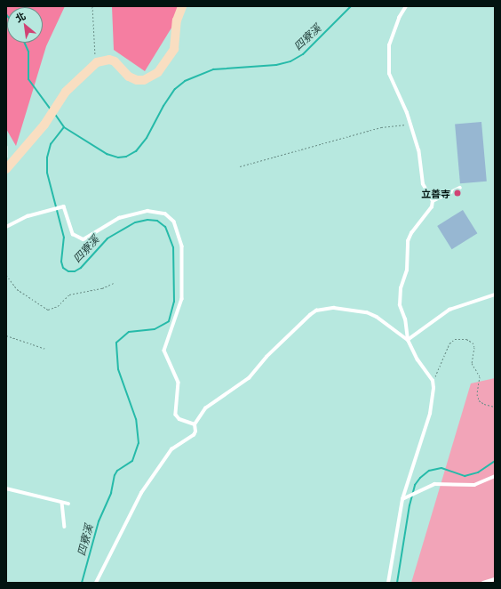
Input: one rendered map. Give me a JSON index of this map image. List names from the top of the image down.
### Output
{
  "water": ["四寮溪"],
  "places": ["立善寺"],
  "north": "top left"
}
